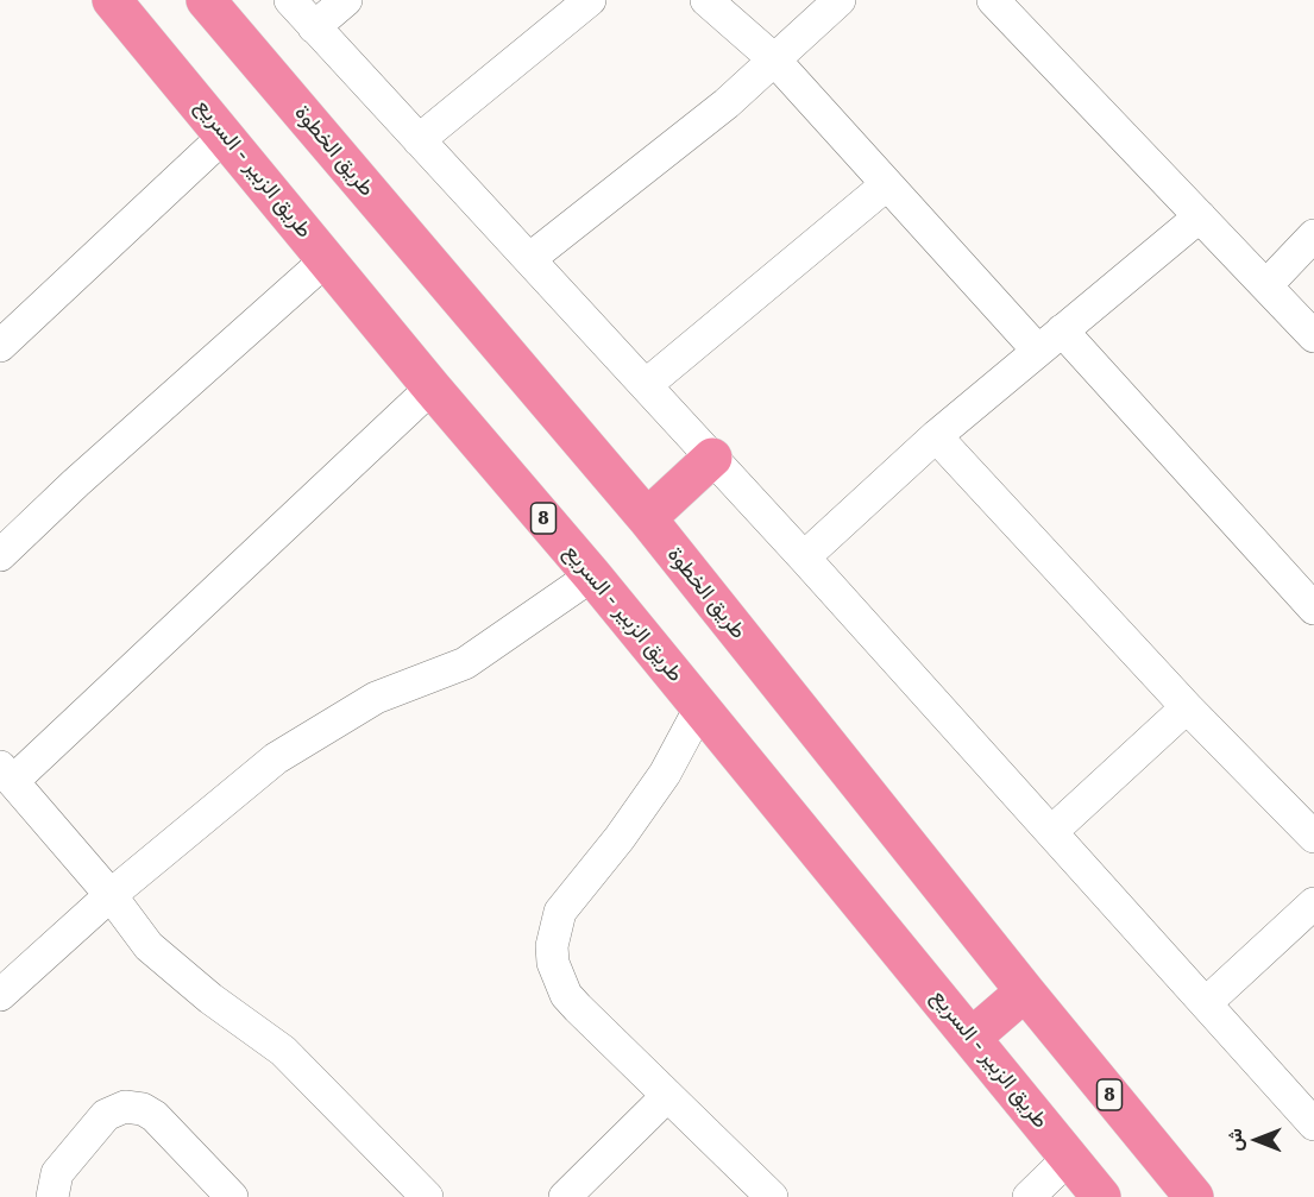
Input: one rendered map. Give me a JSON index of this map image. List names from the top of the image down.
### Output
{
  "streets": {
    "highway": ["طريق الخطوة", "طريق الزبير - السريع", "8"]
  },
  "north": "left"
}
